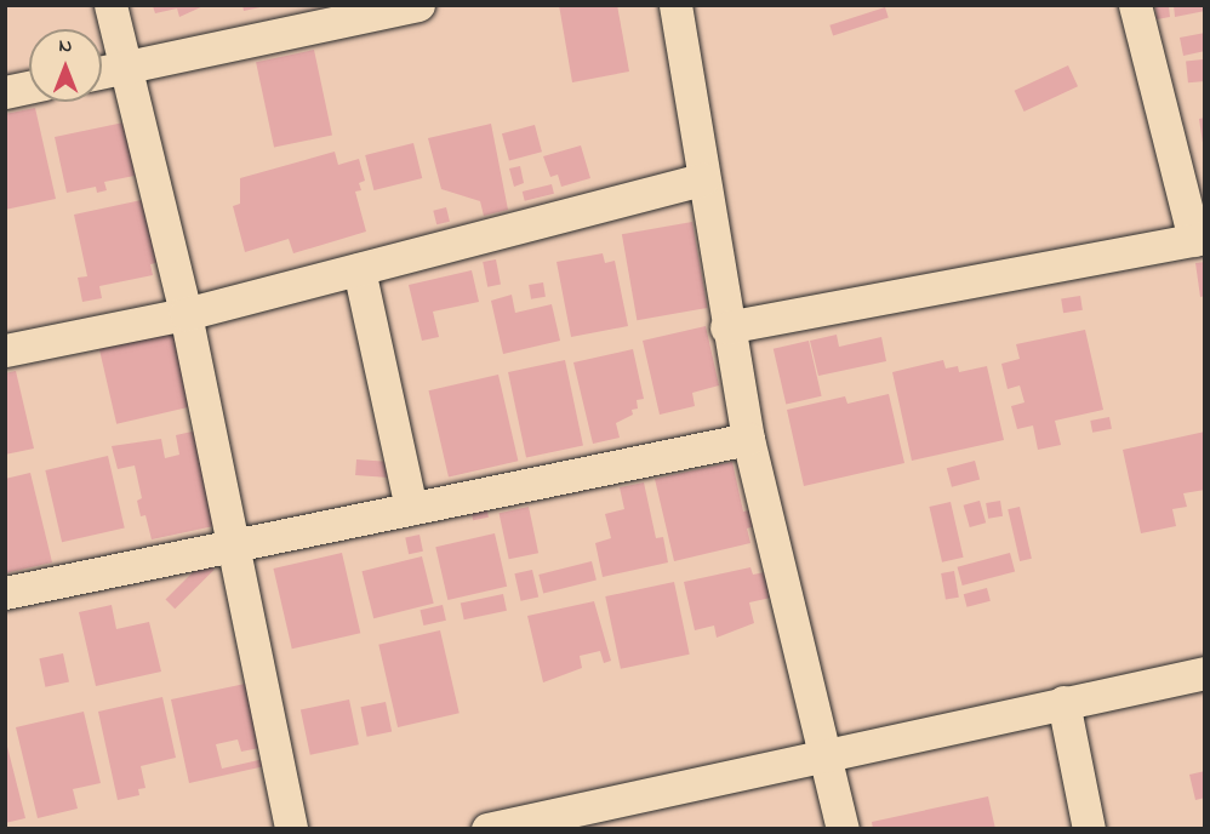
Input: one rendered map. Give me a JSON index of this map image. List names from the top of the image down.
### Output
{
  "north": "top"
}
